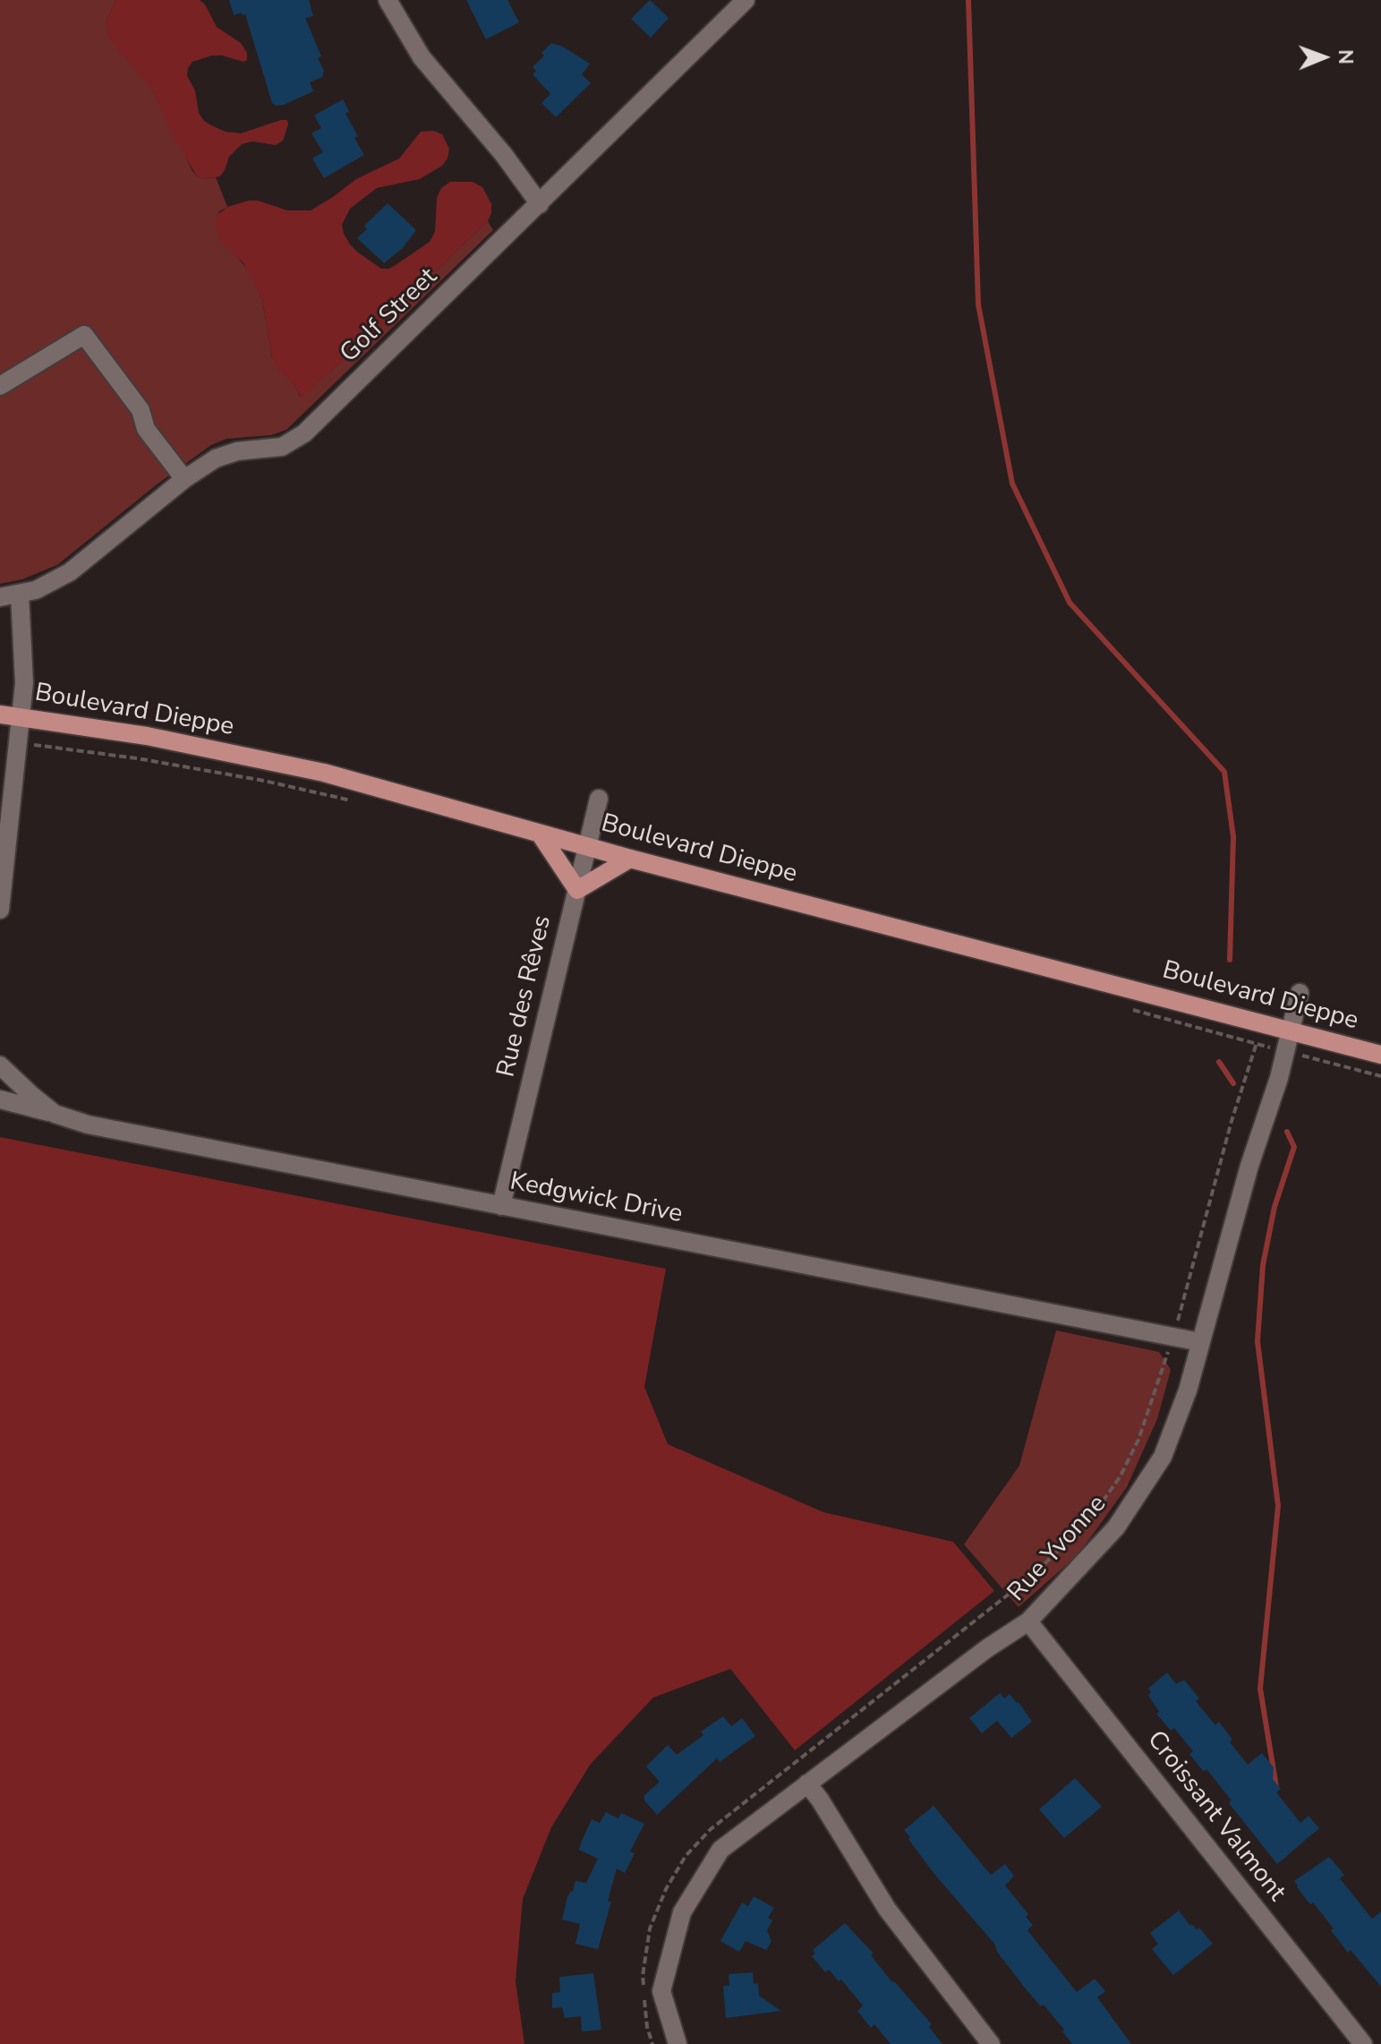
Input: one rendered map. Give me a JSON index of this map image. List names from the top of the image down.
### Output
{
  "streets": {
    "main road": ["Boulevard Dieppe"],
    "street": [
      "Golf Street",
      "Rue des Rêves",
      "Kedgwick Drive",
      "Rue Yvonne",
      "Croissant Valmont"
    ]
  },
  "crossings": [
    ["Boulevard Dieppe", "Rue des Rêves"],
    ["Boulevard Dieppe", "Rue Yvonne"],
    ["Rue des Rêves", "Kedgwick Drive"],
    ["Kedgwick Drive", "Rue Yvonne"],
    ["Rue Yvonne", "Croissant Valmont"]
  ],
  "north": "right"
}
